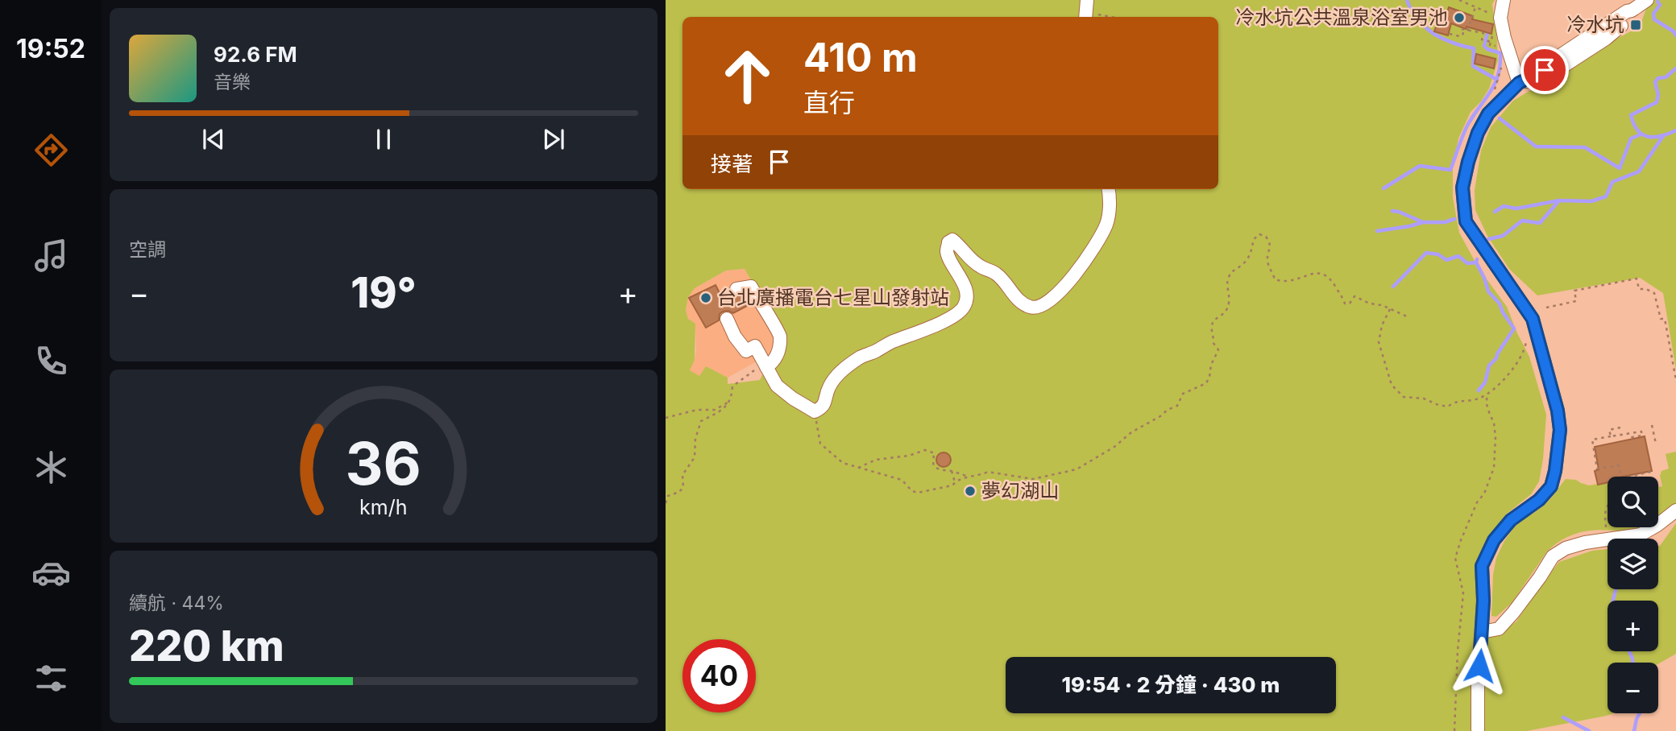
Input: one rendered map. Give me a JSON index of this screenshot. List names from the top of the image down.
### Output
{
  "places": {
    "other": ["冷水坑公共溫泉浴室男池", "台北廣播電台七星山發射站", "夢幻湖山"],
    "transit": ["冷水坑"]
  },
  "page": {
    "tabs": "19:52",
    "turn": ["410 m", "直行"],
    "song": ["92.6 FM", "音樂"],
    "then": "接著",
    "tile": [
      "空調",
      ["續航 · 44%", "220 km"]
    ],
    "heat": ["−", "19°", "+"],
    "map_buttons": ["+", "−"],
    "limit": "40",
    "trip": "19:54 · 2 分鐘 · 430 m",
    "gauge": ["36", "km/h"]
  }
}
